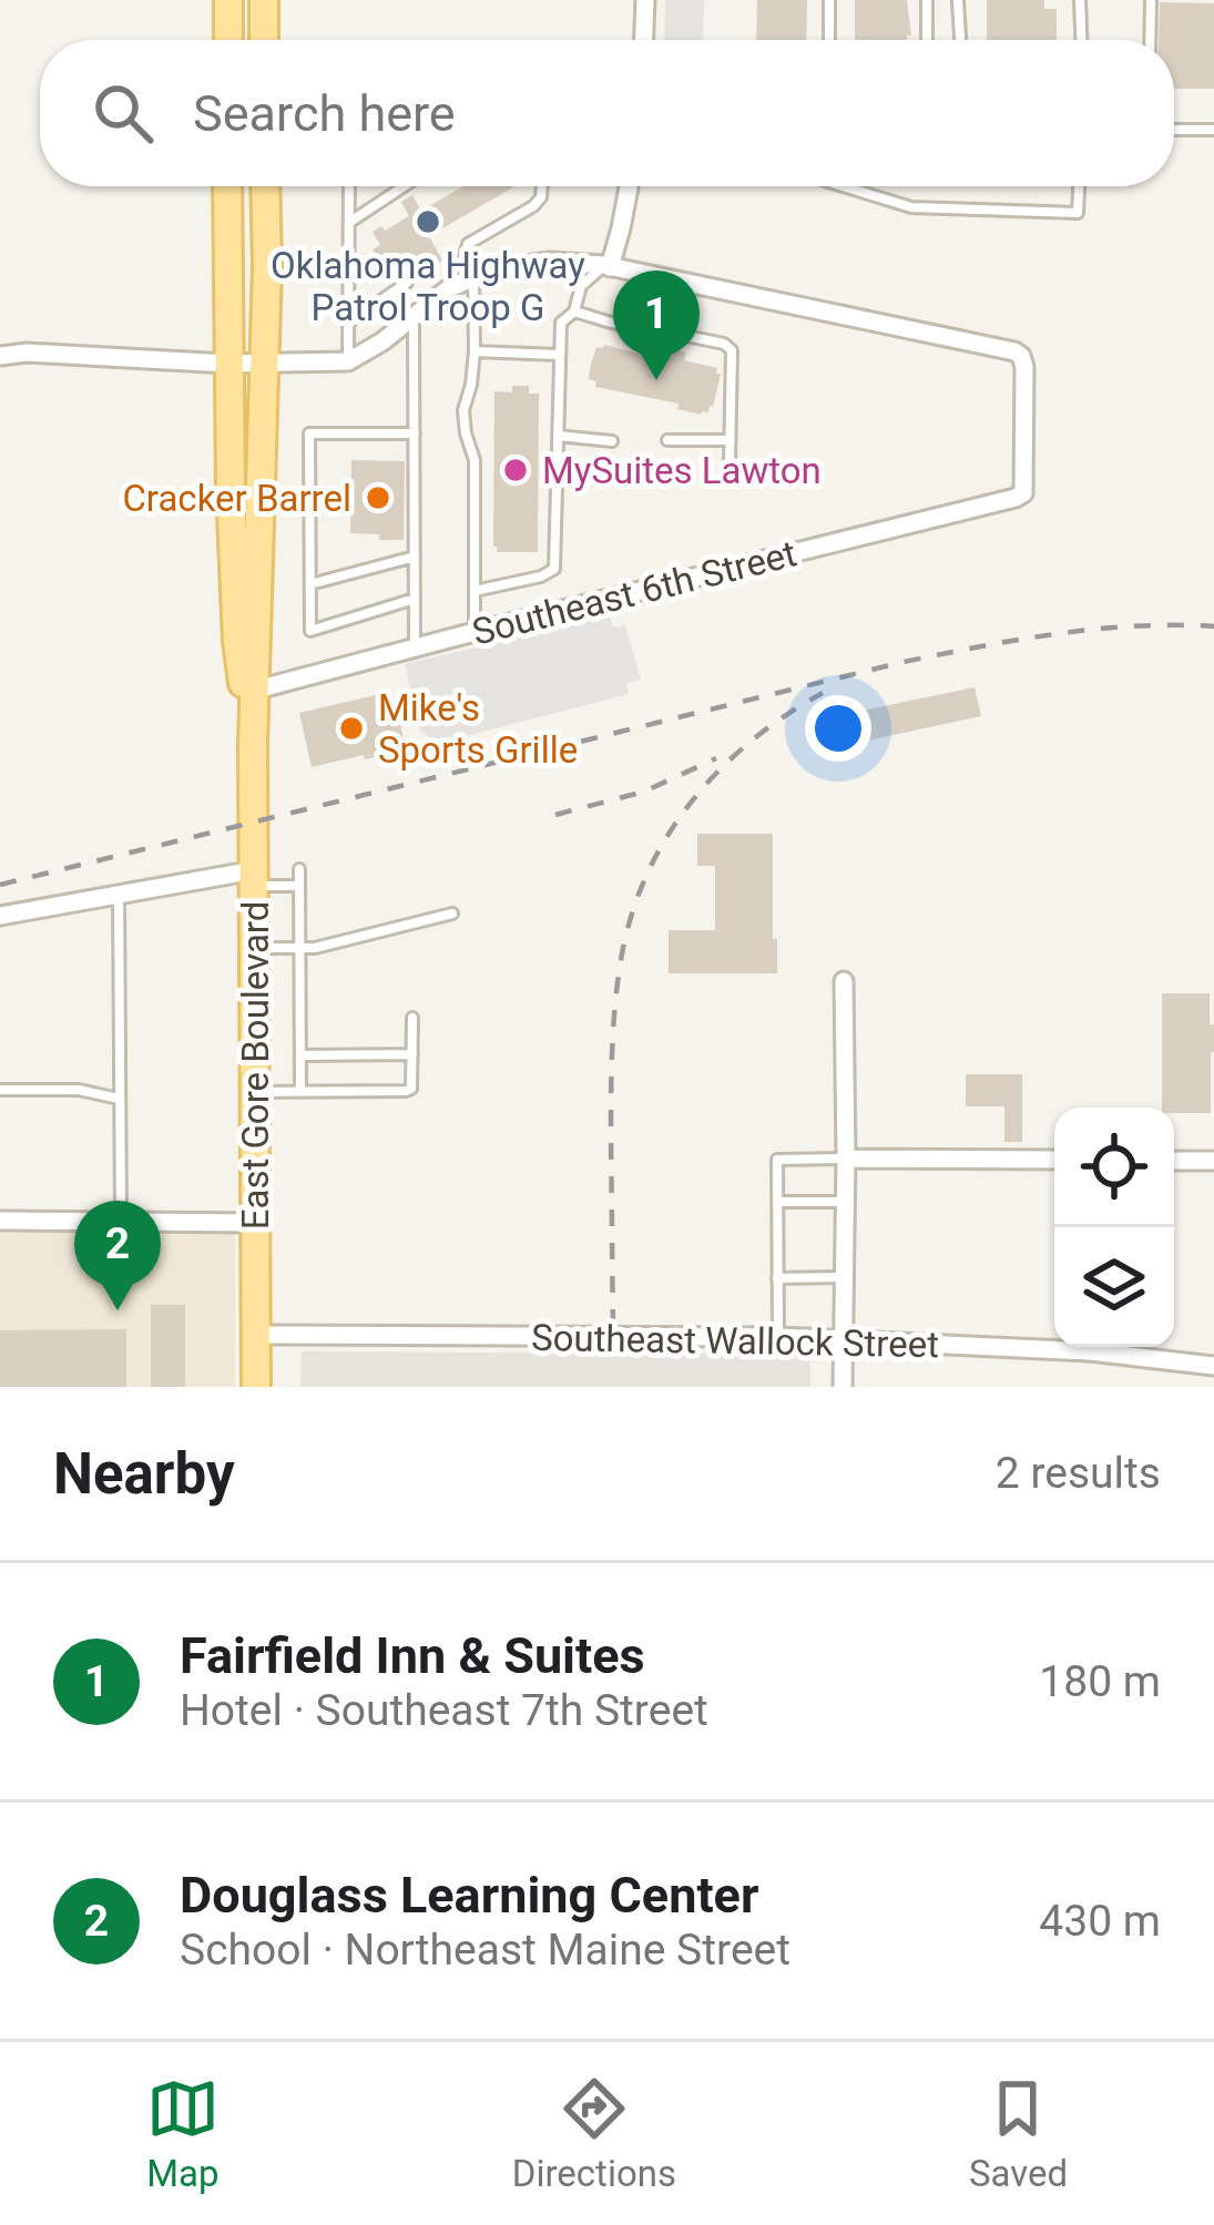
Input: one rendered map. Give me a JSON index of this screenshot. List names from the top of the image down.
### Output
{
  "streets": {
    "main road": ["East Gore Boulevard"],
    "street": ["Southeast 6th Street", "Southeast Wallock Street"]
  },
  "crossings": [
    ["Southeast 6th Street", "East Gore Boulevard"],
    ["East Gore Boulevard", "Southeast Wallock Street"]
  ],
  "places": [
    "Oklahoma Highway Patrol Troop G",
    "MySuites Lawton",
    "Cracker Barrel",
    "Mike's Sports Grille"
  ],
  "page": {
    "search": "Search here",
    "pins": ["1", "2"],
    "heading": ["Nearby", "2 results"],
    "list": [
      {
        "mark": "1",
        "name": "Fairfield Inn & Suites",
        "note": "Hotel · Southeast 7th Street",
        "value": "180 m"
      },
      {
        "mark": "2",
        "name": "Douglass Learning Center",
        "note": "School · Northeast Maine Street",
        "value": "430 m"
      }
    ],
    "nav": ["Map", "Directions", "Saved"]
  }
}
